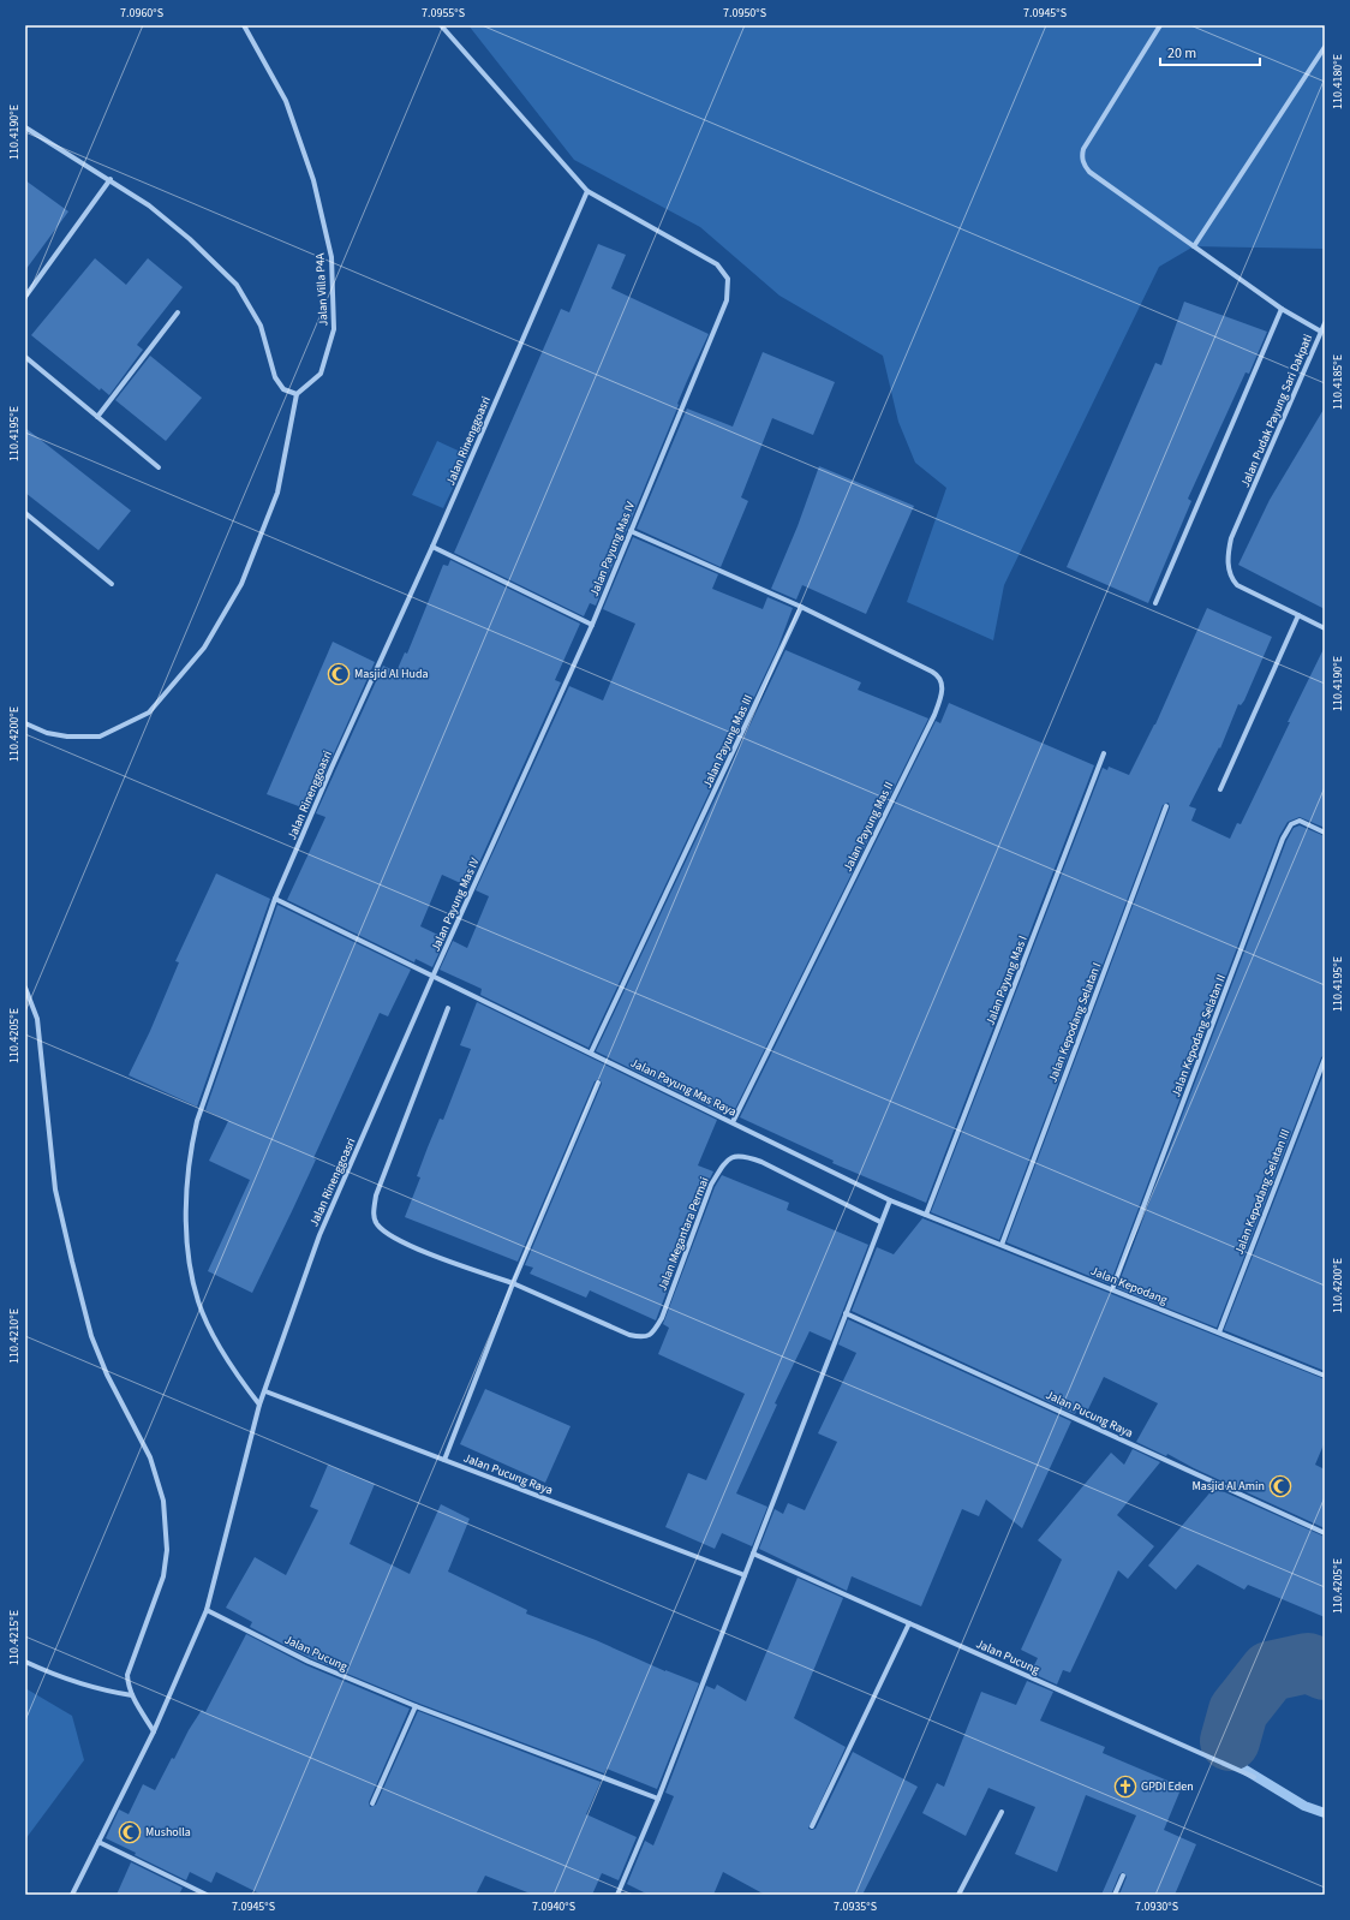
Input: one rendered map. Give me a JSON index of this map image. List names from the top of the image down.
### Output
{
  "streets": {
    "street": [
      "Jalan Villa P4A",
      "Jalan Pudak Payung Sari Dakpati",
      "Jalan Rinenggoasri",
      "Jalan Payung Mas IV",
      "Jalan Payung Mas III",
      "Jalan Payung Mas II",
      "Jalan Payung Mas I",
      "Jalan Kepodang Selatan I",
      "Jalan Kepodang Selatan II",
      "Jalan Payung Mas Raya",
      "Jalan Kepodang Selatan III",
      "Jalan Megantara Permai",
      "Jalan Kepodang",
      "Jalan Pucung Raya",
      "Jalan Pucung"
    ]
  },
  "crossings": [
    ["Jalan Rinenggoasri", "Jalan Payung Mas IV"],
    ["Jalan Rinenggoasri", "Jalan Payung Mas Raya"],
    ["Jalan Rinenggoasri", "Jalan Pucung Raya"],
    ["Jalan Rinenggoasri", "Jalan Pucung"],
    ["Jalan Payung Mas IV", "Jalan Payung Mas Raya"],
    ["Jalan Payung Mas III", "Jalan Payung Mas II"],
    ["Jalan Payung Mas III", "Jalan Payung Mas Raya"],
    ["Jalan Payung Mas II", "Jalan Payung Mas Raya"],
    ["Jalan Payung Mas I", "Jalan Payung Mas Raya"],
    ["Jalan Payung Mas I", "Jalan Kepodang"],
    ["Jalan Kepodang Selatan I", "Jalan Kepodang"],
    ["Jalan Kepodang Selatan II", "Jalan Kepodang"],
    ["Jalan Payung Mas Raya", "Jalan Kepodang"],
    ["Jalan Kepodang Selatan III", "Jalan Kepodang"]
  ],
  "places": {
    "mosque": ["Masjid Al Huda", "Masjid Al Amin", "Musholla"],
    "church": ["GPDI Eden"]
  },
  "scale_bar": "20 m",
  "coordinates": [
    "7.0960°S",
    "7.0955°S",
    "7.0950°S",
    "7.0945°S",
    "110.4180°E",
    "110.4190°E",
    "110.4185°E",
    "110.4195°E",
    "110.4200°E",
    "110.4205°E",
    "110.4210°E",
    "110.4215°E",
    "7.0940°S",
    "7.0935°S",
    "7.0930°S"
  ]
}
